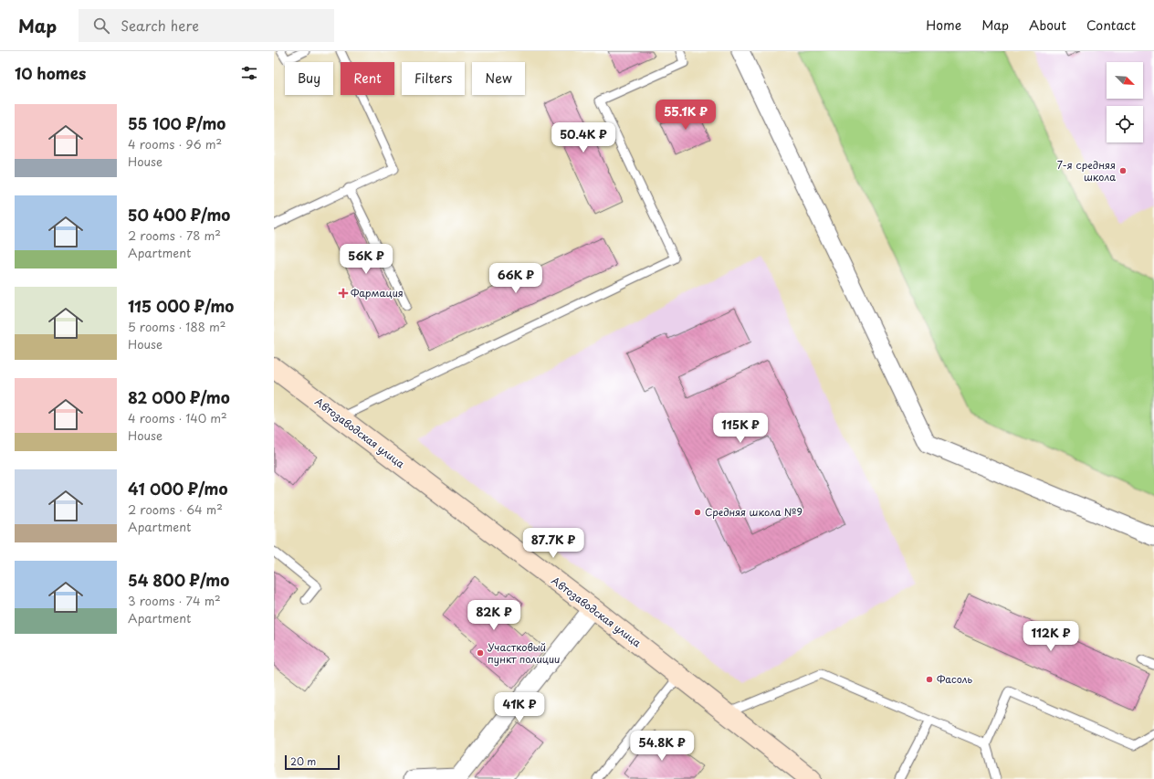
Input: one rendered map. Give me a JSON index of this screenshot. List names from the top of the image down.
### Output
{
  "streets": {
    "street": ["Автозаводская улица"]
  },
  "places": {
    "other": [
      "7-я средняя школа",
      "Средняя школа №9",
      "Участковый пункт полиции",
      "Фасоль"
    ],
    "health": ["Фармация"]
  },
  "scale_bar": "20 m",
  "north": "bottom right",
  "page": {
    "header": "Map",
    "search": "Search here",
    "nav": [
      "Home",
      "Map",
      "About",
      "Contact"
    ],
    "heading": "10 homes",
    "chip": [
      "Buy",
      "Rent",
      "Filters",
      "New"
    ],
    "list": [
      {
        "name": "55 100 ₽/mo",
        "note": "4 rooms · 96 m² · House"
      },
      {
        "name": "50 400 ₽/mo",
        "note": "2 rooms · 78 m² · Apartment"
      },
      {
        "name": "115 000 ₽/mo",
        "note": "5 rooms · 188 m² · House"
      },
      {
        "name": "82 000 ₽/mo",
        "note": "4 rooms · 140 m² · House"
      },
      {
        "name": "41 000 ₽/mo",
        "note": "2 rooms · 64 m² · Apartment"
      },
      {
        "name": "54 800 ₽/mo",
        "note": "3 rooms · 74 m² · Apartment"
      }
    ],
    "price": [
      "55.1K ₽",
      "50.4K ₽",
      "56K ₽",
      "66K ₽",
      "115K ₽",
      "87.7K ₽",
      "82K ₽",
      "112K ₽",
      "41K ₽",
      "54.8K ₽"
    ],
    "scale": "20 m"
  }
}
